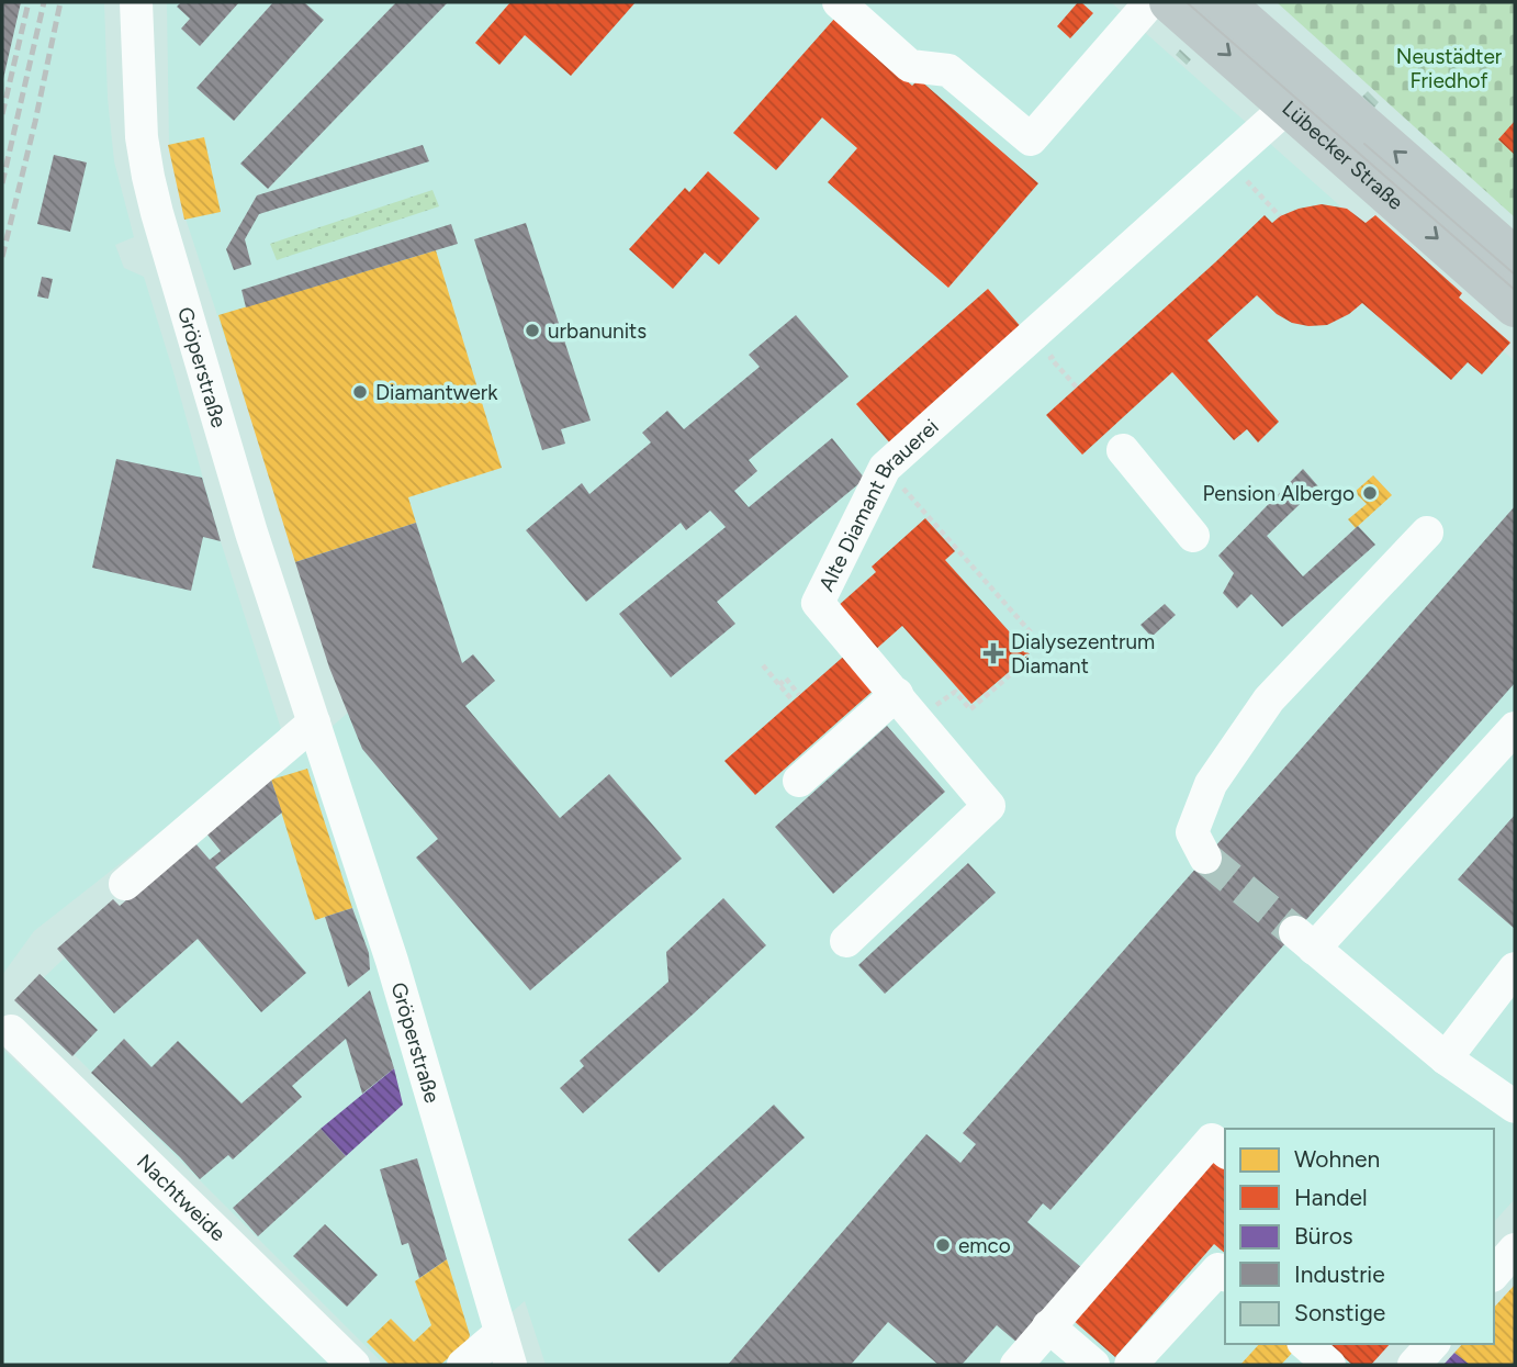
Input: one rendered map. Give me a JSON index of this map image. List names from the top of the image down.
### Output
{
  "streets": {
    "main road": ["Lübecker Straße"],
    "street": ["Gröperstraße", "Alte Diamant Brauerei", "Nachtweide"]
  },
  "crossings": [
    ["Lübecker Straße", "Alte Diamant Brauerei"]
  ],
  "parks": ["Neustädter Friedhof"],
  "places": {
    "other": [
      "urbanunits",
      "Diamantwerk",
      "Pension Albergo",
      "emco"
    ],
    "health": ["Dialysezentrum Diamant"]
  },
  "legend": [
    "Wohnen",
    "Handel",
    "Büros",
    "Industrie",
    "Sonstige"
  ]
}
